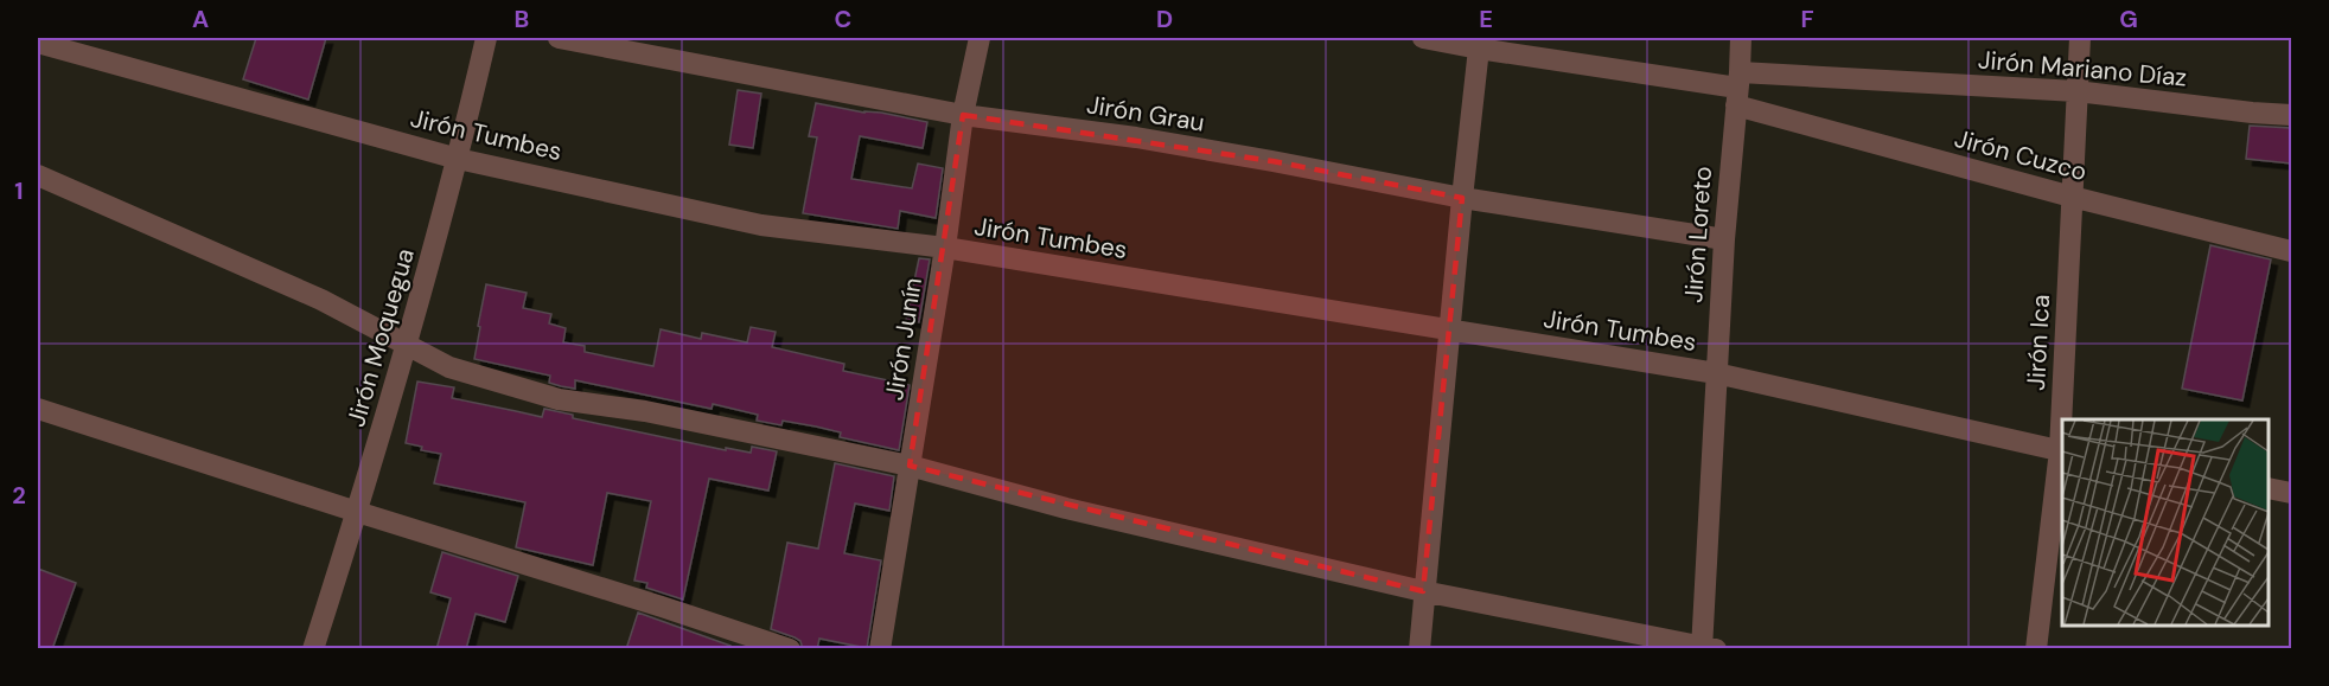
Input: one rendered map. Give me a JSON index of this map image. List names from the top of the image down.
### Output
{
  "streets": {
    "street": [
      "Jirón Mariano Díaz",
      "Jirón Grau",
      "Jirón Tumbes",
      "Jirón Cuzco",
      "Jirón Loreto",
      "Jirón Moquegua",
      "Jirón Junín",
      "Jirón Ica"
    ]
  },
  "crossings": [
    ["Jirón Mariano Díaz", "Jirón Cuzco"],
    ["Jirón Mariano Díaz", "Jirón Loreto"],
    ["Jirón Mariano Díaz", "Jirón Ica"],
    ["Jirón Grau", "Jirón Loreto"],
    ["Jirón Grau", "Jirón Junín"],
    ["Jirón Tumbes", "Jirón Loreto"],
    ["Jirón Tumbes", "Jirón Moquegua"],
    ["Jirón Tumbes", "Jirón Junín"],
    ["Jirón Tumbes", "Jirón Ica"],
    ["Jirón Cuzco", "Jirón Loreto"],
    ["Jirón Cuzco", "Jirón Ica"]
  ],
  "grid": {
    "columns": [
      "A",
      "B",
      "C",
      "D",
      "E",
      "F",
      "G"
    ],
    "rows": ["1", "2"]
  }
}
